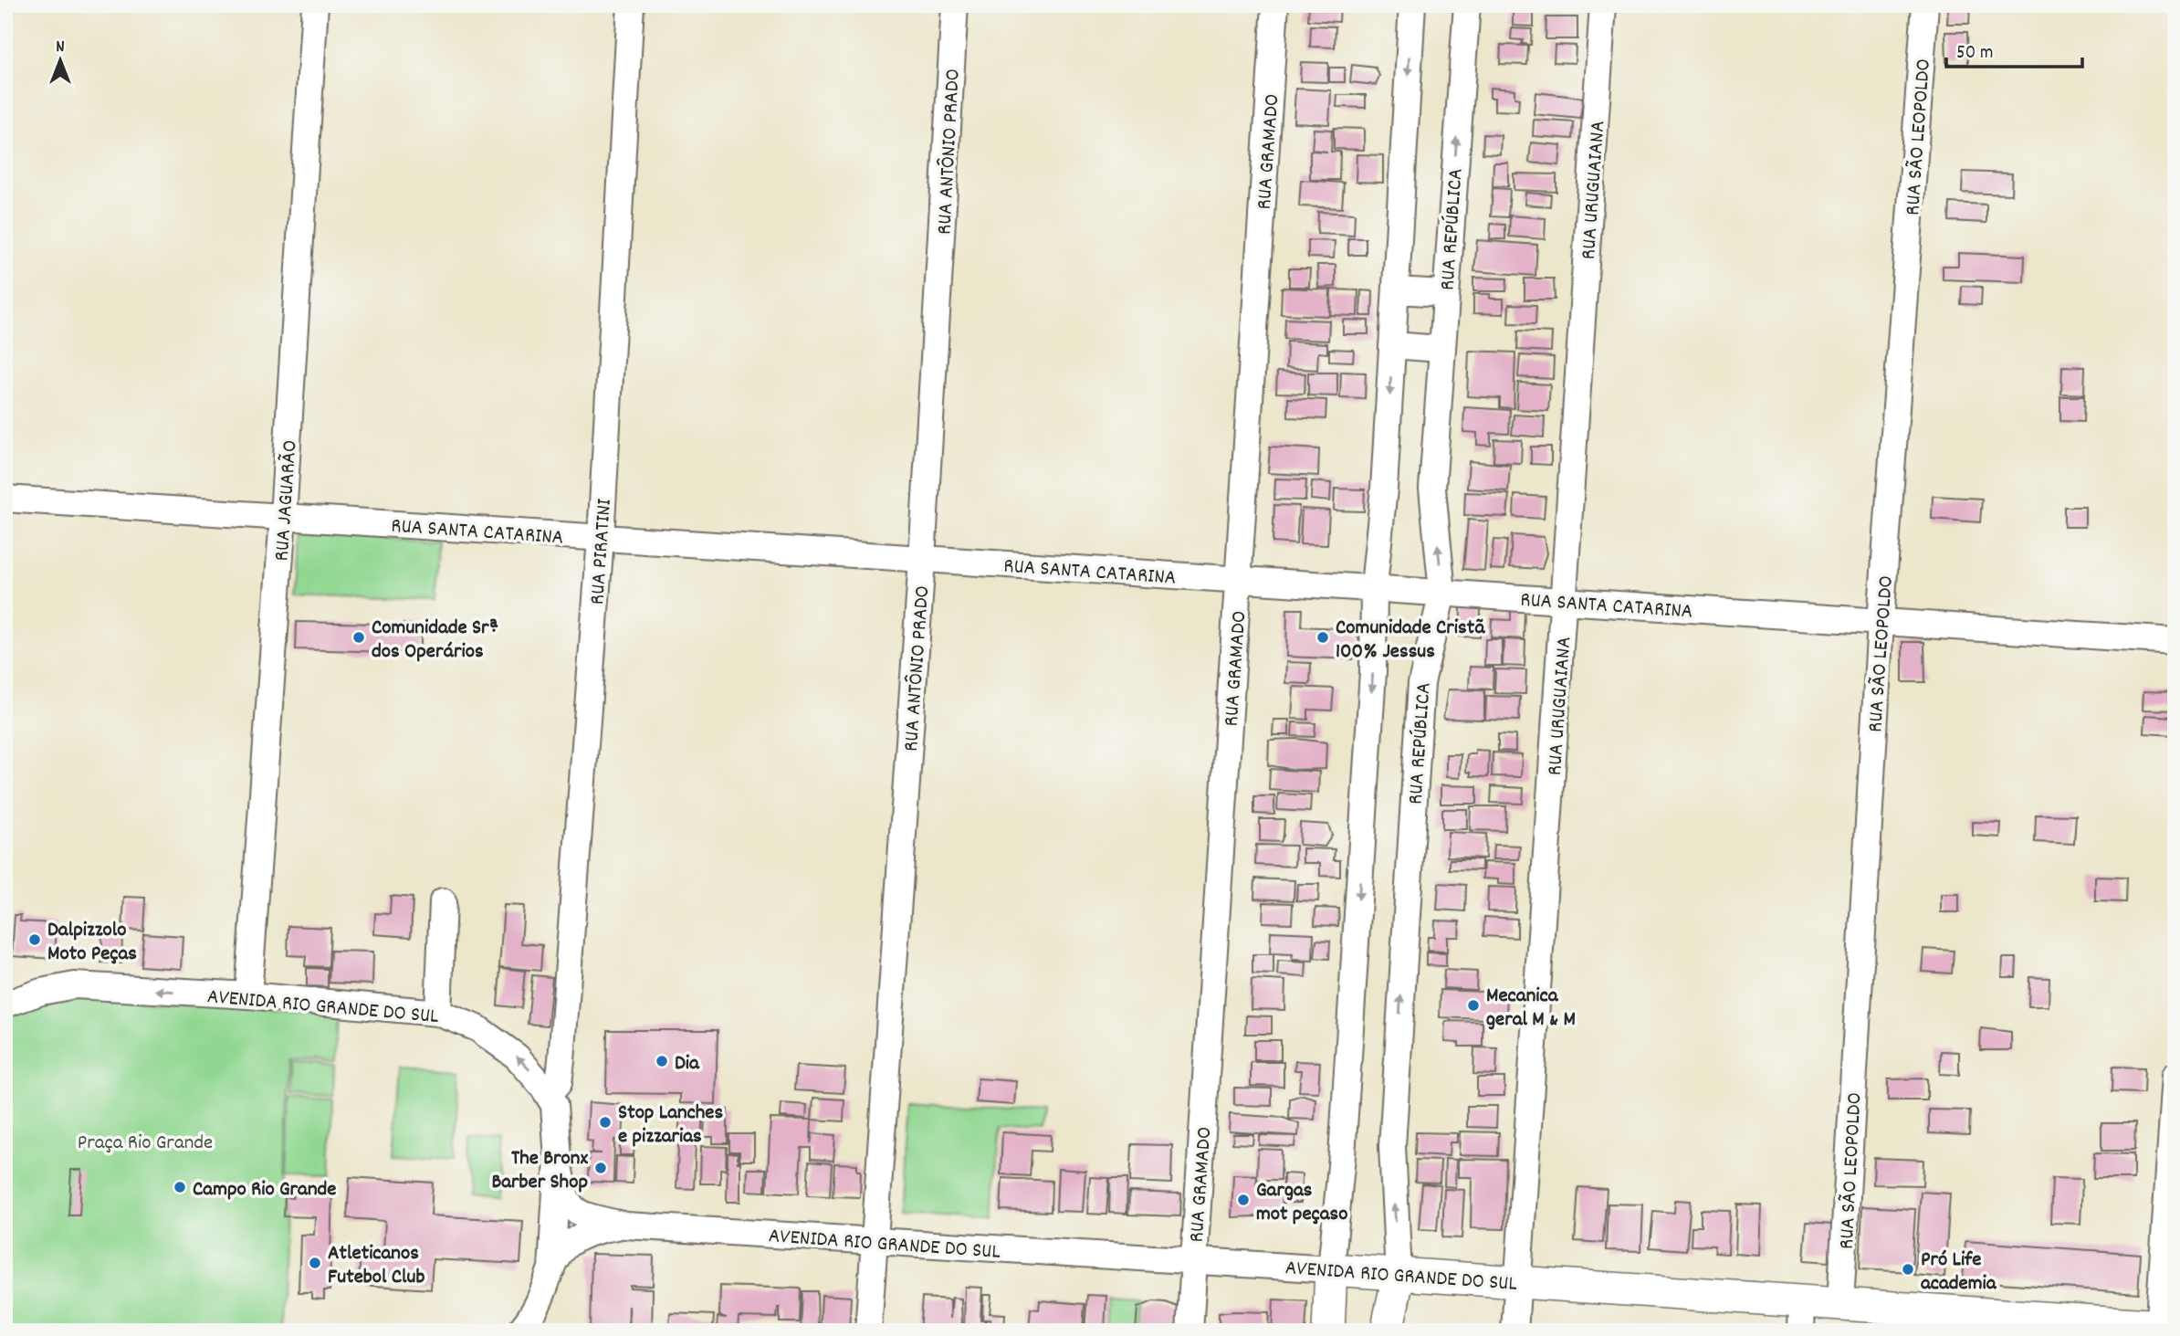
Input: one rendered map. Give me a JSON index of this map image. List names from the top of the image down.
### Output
{
  "streets": {
    "main road": ["RUA REPÚBLICA", "AVENIDA RIO GRANDE DO SUL"],
    "street": [
      "RUA SÃO LEOPOLDO",
      "RUA ANTÔNIO PRADO",
      "RUA GRAMADO",
      "RUA URUGUAIANA",
      "RUA JAGUARÃO",
      "RUA SANTA CATARINA",
      "RUA PIRATINI"
    ]
  },
  "crossings": [
    ["RUA SÃO LEOPOLDO", "RUA SANTA CATARINA"],
    ["RUA SÃO LEOPOLDO", "AVENIDA RIO GRANDE DO SUL"],
    ["RUA ANTÔNIO PRADO", "RUA SANTA CATARINA"],
    ["RUA ANTÔNIO PRADO", "AVENIDA RIO GRANDE DO SUL"],
    ["RUA GRAMADO", "RUA SANTA CATARINA"],
    ["RUA GRAMADO", "AVENIDA RIO GRANDE DO SUL"],
    ["RUA URUGUAIANA", "RUA SANTA CATARINA"],
    ["RUA URUGUAIANA", "AVENIDA RIO GRANDE DO SUL"],
    ["RUA REPÚBLICA", "RUA SANTA CATARINA"],
    ["RUA REPÚBLICA", "AVENIDA RIO GRANDE DO SUL"],
    ["RUA JAGUARÃO", "RUA SANTA CATARINA"],
    ["RUA JAGUARÃO", "AVENIDA RIO GRANDE DO SUL"],
    ["RUA SANTA CATARINA", "RUA PIRATINI"],
    ["RUA PIRATINI", "AVENIDA RIO GRANDE DO SUL"]
  ],
  "parks": ["Praça Rio Grande"],
  "places": [
    "Comunidade Srª dos Operários",
    "Comunidade Cristã 100% Jessus",
    "Dalpizzolo Moto Peças",
    "Mecanica geral M & M",
    "Dia",
    "Stop Lanches e pizzarias",
    "The Bronx Barber Shop",
    "Campo Rio Grande",
    "Gargas mot peçaso",
    "Atleticanos Futebol Club",
    "Pró Life academia"
  ],
  "scale_bar": "50 m",
  "north": "top"
}
